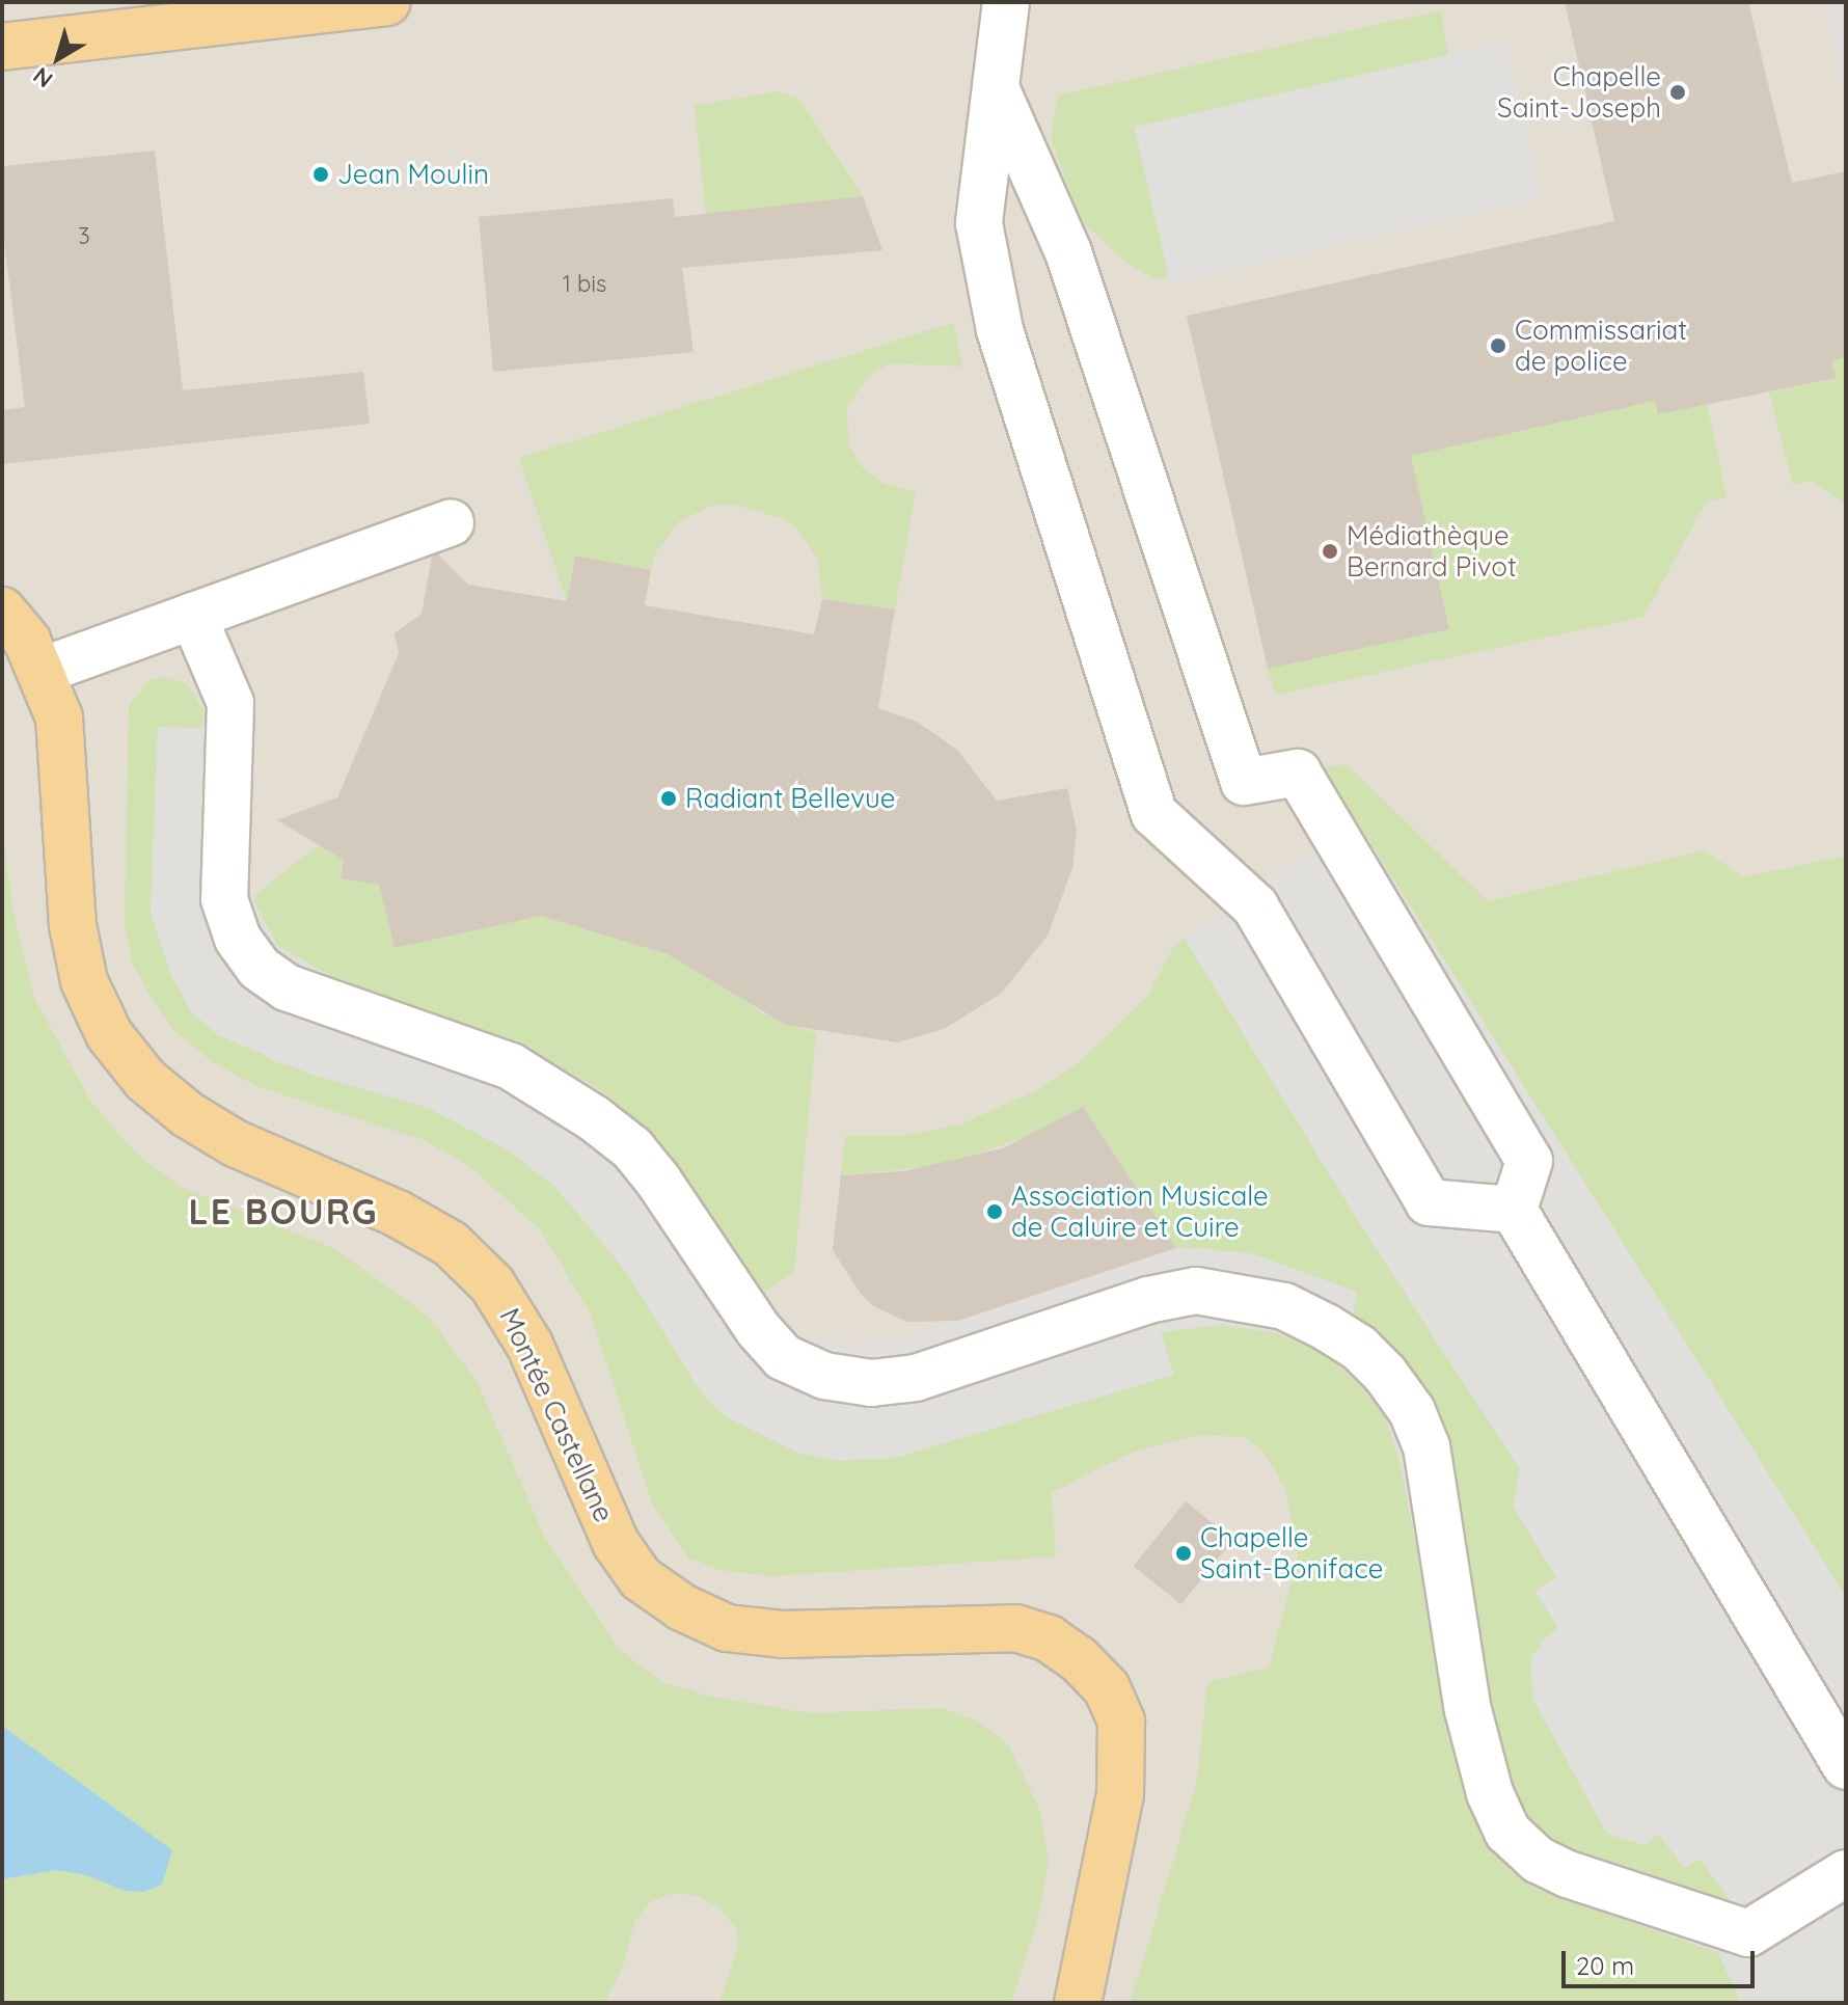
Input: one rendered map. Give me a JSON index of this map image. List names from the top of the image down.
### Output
{
  "streets": {
    "main road": ["Montée Castellane"]
  },
  "districts": ["LE BOURG"],
  "places": [
    "Chapelle Saint-Joseph",
    "Jean Moulin",
    "Commissariat de police",
    "Médiathèque Bernard Pivot",
    "Radiant Bellevue",
    "Association Musicale de Caluire et Cuire",
    "Chapelle Saint-Boniface"
  ],
  "house_numbers": ["3", "1 bis"],
  "scale_bar": "20 m",
  "north": "bottom left"
}
